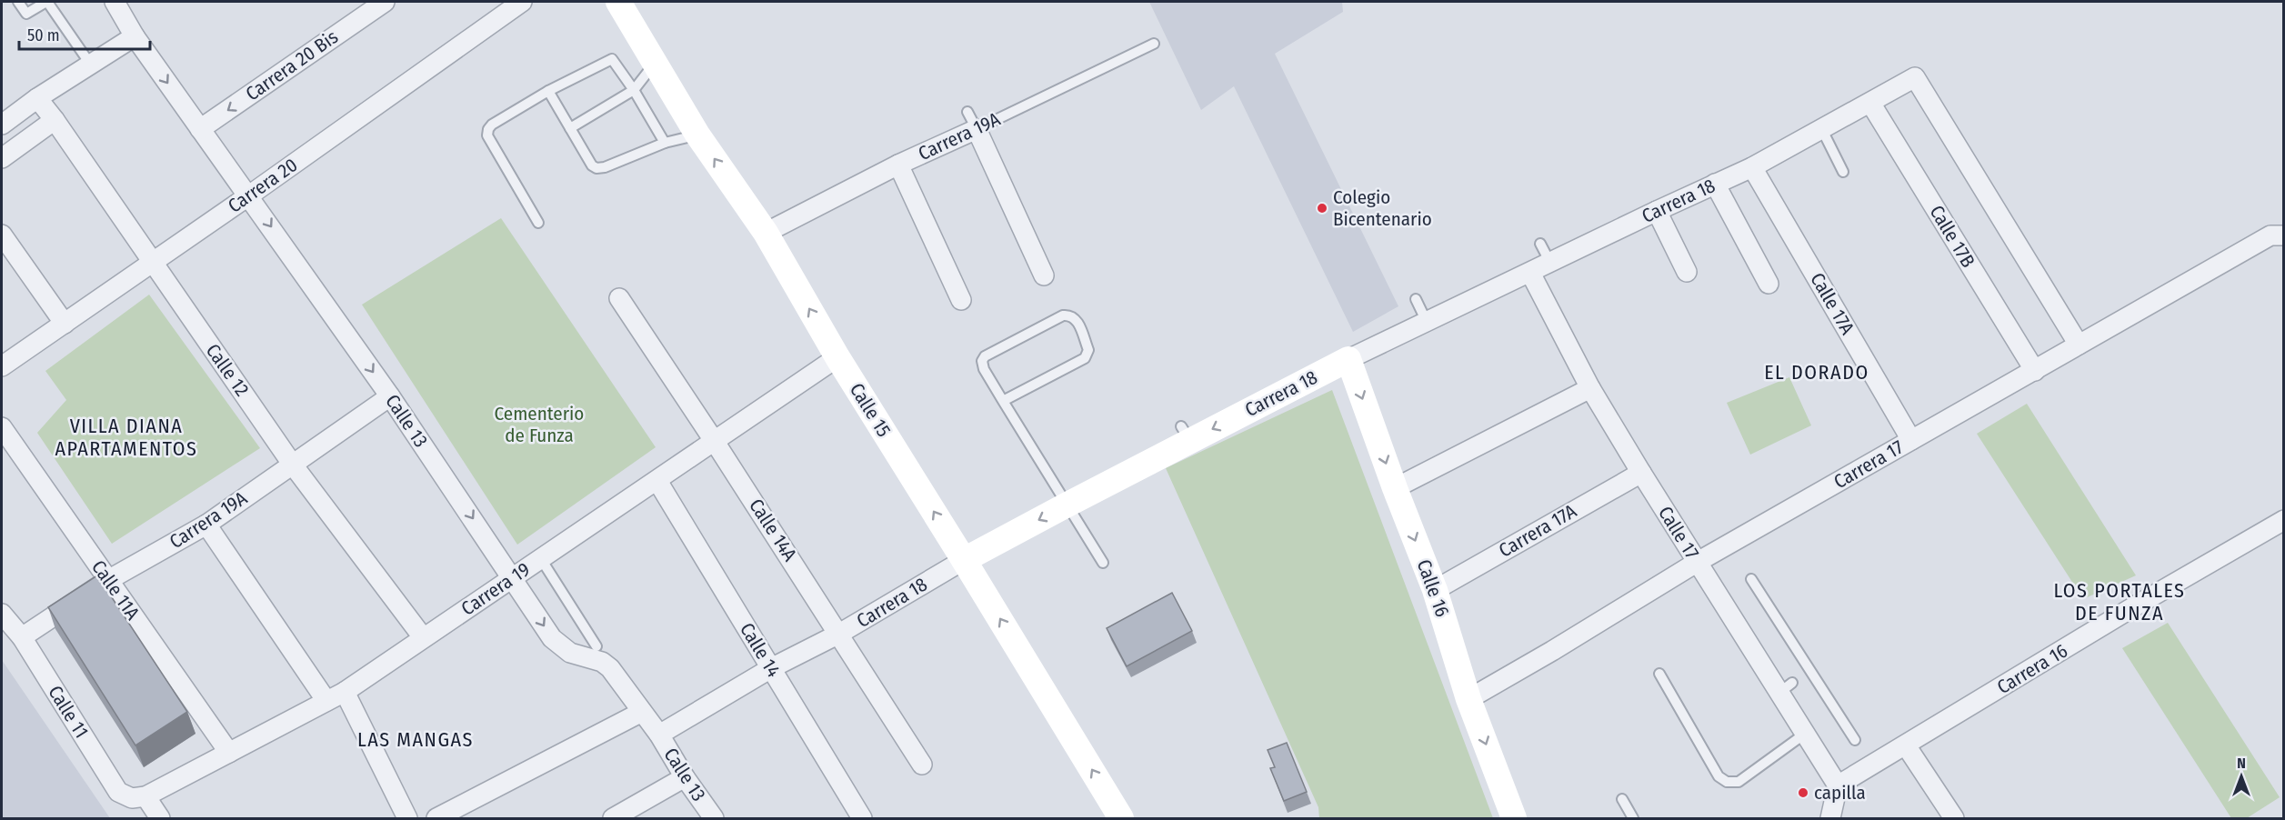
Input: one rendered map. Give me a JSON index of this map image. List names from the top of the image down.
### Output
{
  "streets": {
    "street": [
      "Carrera 20 Bis",
      "Carrera 19A",
      "Carrera 20",
      "Carrera 18",
      "Calle 17B",
      "Calle 17A",
      "Calle 12",
      "Calle 15",
      "Calle 13",
      "Carrera 17",
      "Calle 14A",
      "Carrera 17A",
      "Calle 17",
      "Calle 16",
      "Carrera 19",
      "Calle 11A",
      "Calle 14",
      "Carrera 16",
      "Calle 11"
    ]
  },
  "crossings": [
    ["Carrera 20 Bis", "Calle 13"],
    ["Carrera 19A", "Calle 12"],
    ["Carrera 19A", "Calle 15"],
    ["Carrera 19A", "Calle 13"],
    ["Carrera 19A", "Calle 11A"],
    ["Carrera 19A", "Calle 11"],
    ["Carrera 20", "Calle 12"],
    ["Carrera 20", "Calle 13"],
    ["Carrera 18", "Calle 17B"],
    ["Carrera 18", "Calle 17A"],
    ["Carrera 18", "Calle 15"],
    ["Carrera 18", "Calle 13"],
    ["Carrera 18", "Carrera 17"],
    ["Carrera 18", "Calle 14A"],
    ["Carrera 18", "Calle 17"],
    ["Carrera 18", "Calle 16"],
    ["Carrera 18", "Calle 14"],
    ["Calle 17B", "Carrera 17"],
    ["Calle 17A", "Carrera 17"],
    ["Calle 12", "Carrera 19"],
    ["Calle 15", "Carrera 19"],
    ["Calle 13", "Carrera 19"],
    ["Carrera 17", "Calle 17"],
    ["Carrera 17", "Calle 16"],
    ["Calle 14A", "Carrera 19"],
    ["Carrera 17A", "Calle 17"],
    ["Carrera 17A", "Calle 16"],
    ["Calle 17", "Carrera 16"],
    ["Carrera 19", "Calle 11A"],
    ["Carrera 19", "Calle 14"],
    ["Carrera 19", "Calle 11"]
  ],
  "one_way": ["Carrera 20 Bis", "Calle 13", "Calle 16"],
  "districts": [
    "EL DORADO",
    "VILLA DIANA APARTAMENTOS",
    "LOS PORTALES DE FUNZA",
    "LAS MANGAS"
  ],
  "parks": ["Cementerio de Funza"],
  "places": ["Colegio Bicentenario", "capilla"],
  "scale_bar": "50 m",
  "north": "top"
}
